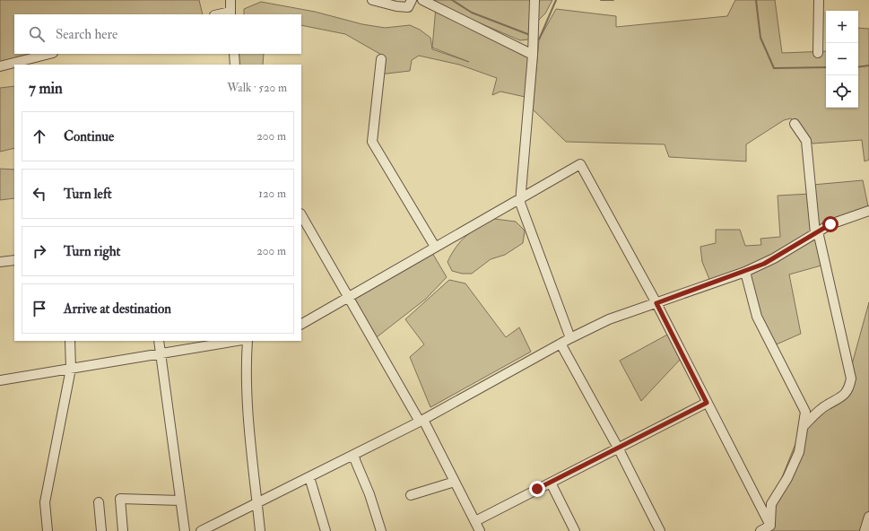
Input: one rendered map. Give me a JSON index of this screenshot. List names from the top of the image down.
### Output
{
  "page": {
    "map_buttons": ["+", "−"],
    "search": "Search here",
    "heading": ["7 min", "Walk · 520 m"],
    "list": [
      ["Continue", "200 m"],
      ["Turn left", "120 m"],
      ["Turn right", "200 m"],
      "Arrive at destination"
    ]
  }
}
